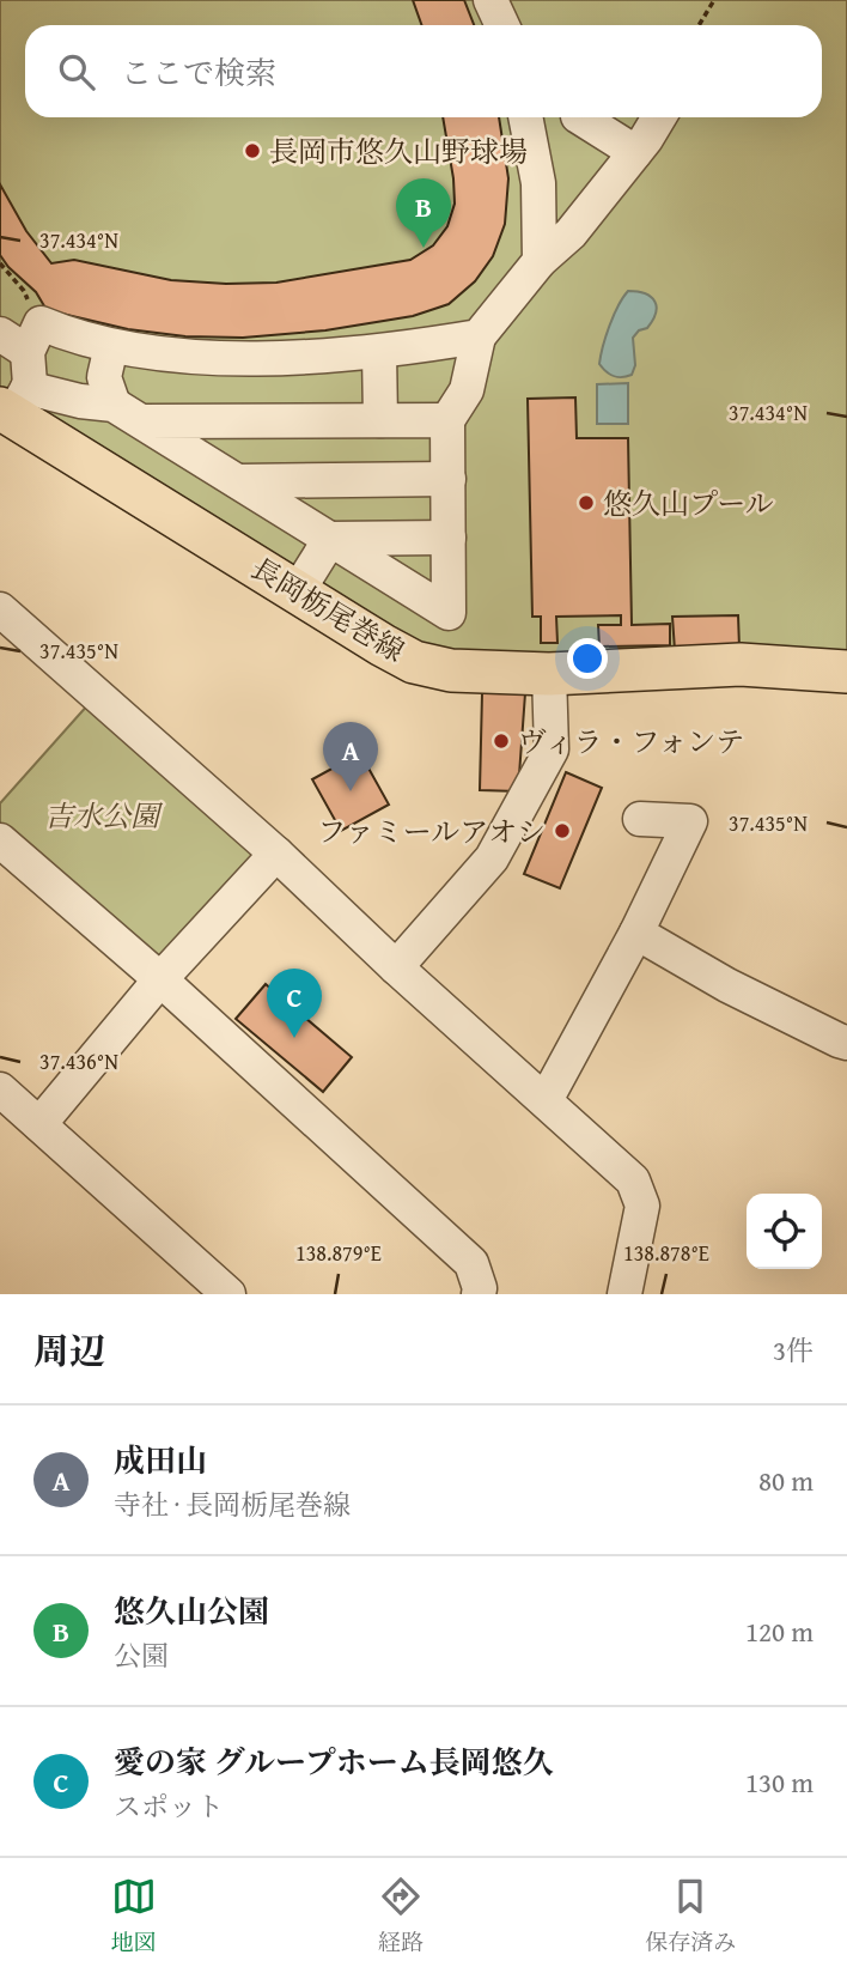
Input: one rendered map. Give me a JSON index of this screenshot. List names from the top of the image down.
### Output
{
  "streets": {
    "main road": ["長岡栃尾巻線"]
  },
  "parks": ["吉水公園"],
  "places": [
    "長岡市悠久山野球場",
    "悠久山プール",
    "ヴィラ・フォンテ",
    "ファミールアオシ"
  ],
  "page": {
    "search": "ここで検索",
    "pins": ["B", "A", "C"],
    "heading": ["周辺", "3件"],
    "list": [
      {
        "mark": "A",
        "name": "成田山",
        "note": "寺社 · 長岡栃尾巻線",
        "value": "80 m"
      },
      {
        "mark": "B",
        "name": "悠久山公園",
        "note": "公園",
        "value": "120 m"
      },
      {
        "mark": "C",
        "name": "愛の家 グループホーム長岡悠久",
        "note": "スポット",
        "value": "130 m"
      }
    ],
    "nav": ["地図", "経路", "保存済み"]
  },
  "coordinates": [
    "37.434°N",
    "37.435°N",
    "37.436°N",
    "138.879°E",
    "138.878°E"
  ]
}
